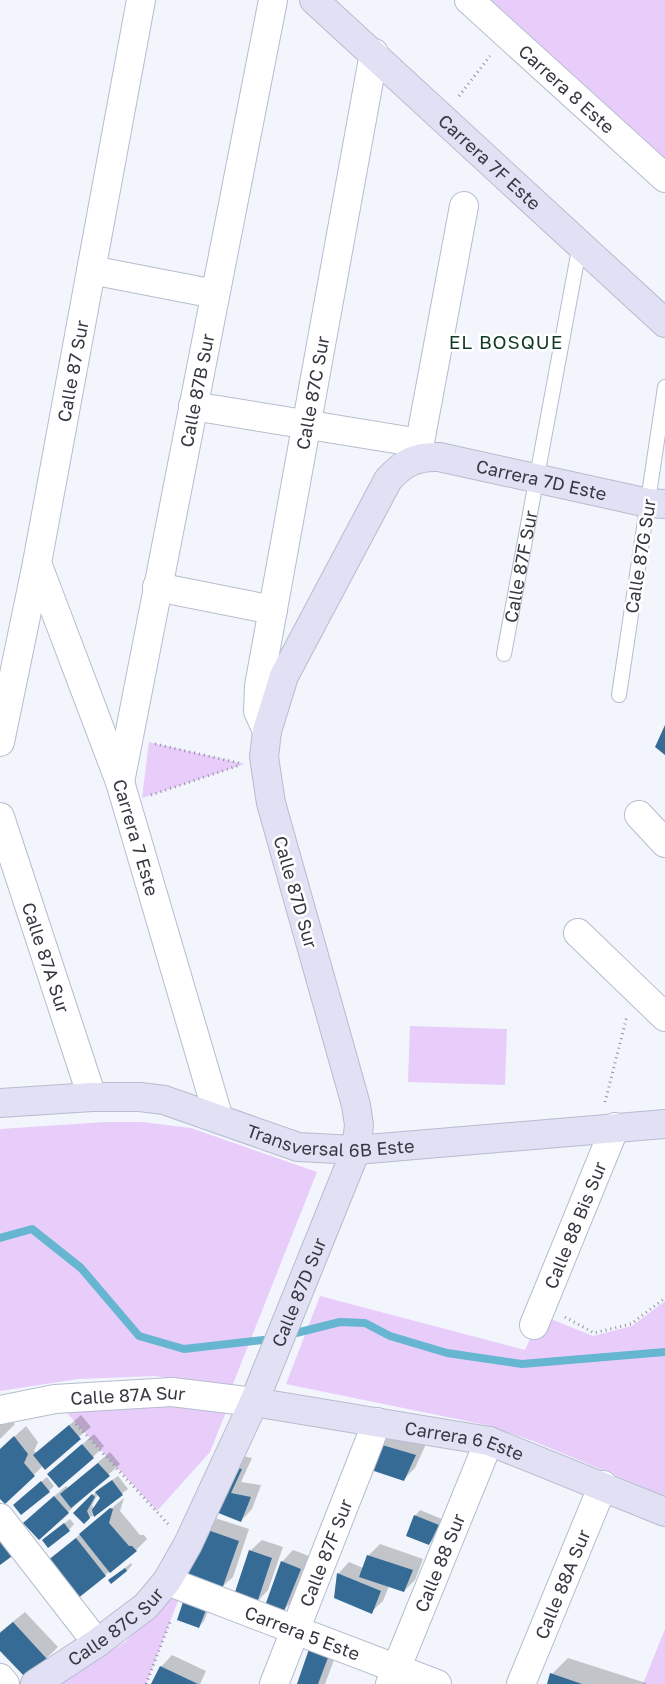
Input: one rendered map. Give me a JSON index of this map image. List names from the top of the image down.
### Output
{
  "streets": {
    "street": [
      "Carrera 8 Este",
      "Carrera 7F Este",
      "Calle 87 Sur",
      "Calle 87B Sur",
      "Calle 87C Sur",
      "Carrera 7D Este",
      "Calle 87F Sur",
      "Carrera 7 Este",
      "Calle 87D Sur",
      "Calle 87A Sur",
      "Transversal 6B Este",
      "Calle 88 Bis Sur",
      "Carrera 6 Este",
      "Calle 88 Sur",
      "Calle 88A Sur",
      "Carrera 5 Este"
    ],
    "lane": ["Calle 87G Sur"]
  },
  "crossings": [
    ["Carrera 7F Este", "Calle 87C Sur"],
    ["Carrera 7F Este", "Calle 87F Sur"],
    ["Calle 87 Sur", "Carrera 7 Este"],
    ["Calle 87B Sur", "Carrera 7D Este"],
    ["Calle 87B Sur", "Carrera 7 Este"],
    ["Calle 87C Sur", "Carrera 7D Este"],
    ["Calle 87C Sur", "Calle 87D Sur"],
    ["Calle 87C Sur", "Carrera 5 Este"],
    ["Carrera 7D Este", "Calle 87G Sur"],
    ["Carrera 7D Este", "Calle 87F Sur"],
    ["Carrera 7D Este", "Calle 87D Sur"],
    ["Calle 87F Sur", "Carrera 6 Este"],
    ["Calle 87F Sur", "Carrera 5 Este"],
    ["Carrera 7 Este", "Transversal 6B Este"],
    ["Calle 87D Sur", "Calle 87A Sur"],
    ["Calle 87D Sur", "Transversal 6B Este"],
    ["Calle 87D Sur", "Carrera 6 Este"],
    ["Calle 87D Sur", "Carrera 5 Este"],
    ["Calle 87A Sur", "Transversal 6B Este"],
    ["Calle 87A Sur", "Carrera 6 Este"],
    ["Transversal 6B Este", "Calle 88 Bis Sur"],
    ["Carrera 6 Este", "Calle 88 Sur"],
    ["Carrera 6 Este", "Calle 88A Sur"],
    ["Calle 88 Sur", "Carrera 5 Este"]
  ],
  "districts": ["EL BOSQUE"]
}
